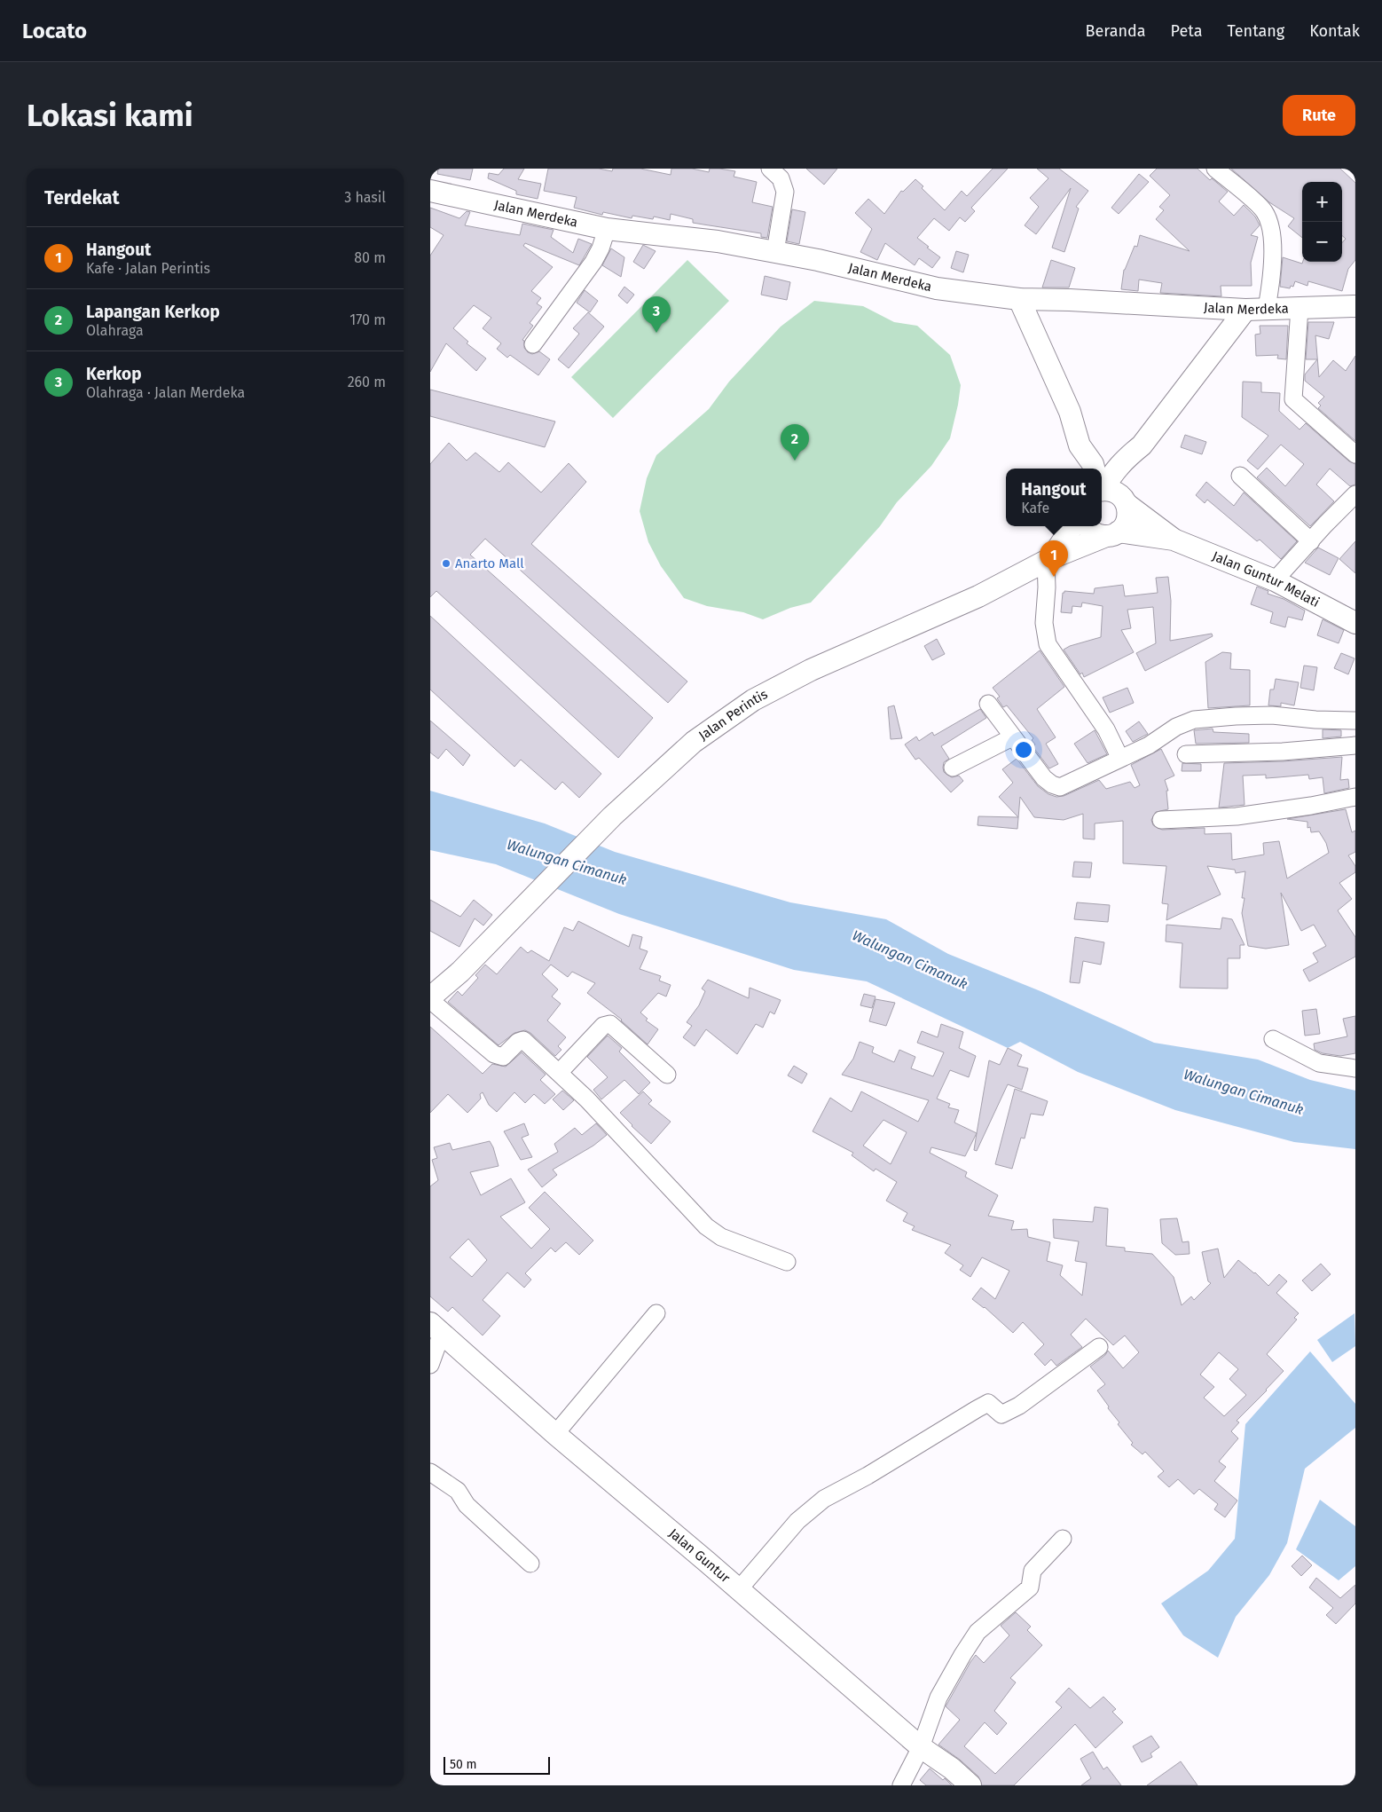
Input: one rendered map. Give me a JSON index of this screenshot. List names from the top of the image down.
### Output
{
  "streets": {
    "street": [
      "Jalan Merdeka",
      "Jalan Guntur Melati",
      "Jalan Perintis",
      "Jalan Guntur"
    ]
  },
  "crossings": [
    ["Jalan Guntur Melati", "Jalan Perintis"]
  ],
  "water": ["Walungan Cimanuk"],
  "places": ["Anarto Mall"],
  "scale_bar": "50 m",
  "page": {
    "header": "Locato",
    "nav": [
      "Beranda",
      "Peta",
      "Tentang",
      "Kontak"
    ],
    "buttons": "Rute",
    "title": "Lokasi kami",
    "heading": ["Terdekat", "3 hasil"],
    "map_buttons": ["+", "−"],
    "list": [
      {
        "mark": "1",
        "name": "Hangout",
        "note": "Kafe · Jalan Perintis",
        "value": "80 m"
      },
      {
        "mark": "2",
        "name": "Lapangan Kerkop",
        "note": "Olahraga",
        "value": "170 m"
      },
      {
        "mark": "3",
        "name": "Kerkop",
        "note": "Olahraga · Jalan Merdeka",
        "value": "260 m"
      }
    ],
    "pins": ["3", "2", "1"],
    "popup": ["Hangout", "Kafe"],
    "scale": "50 m"
  }
}
